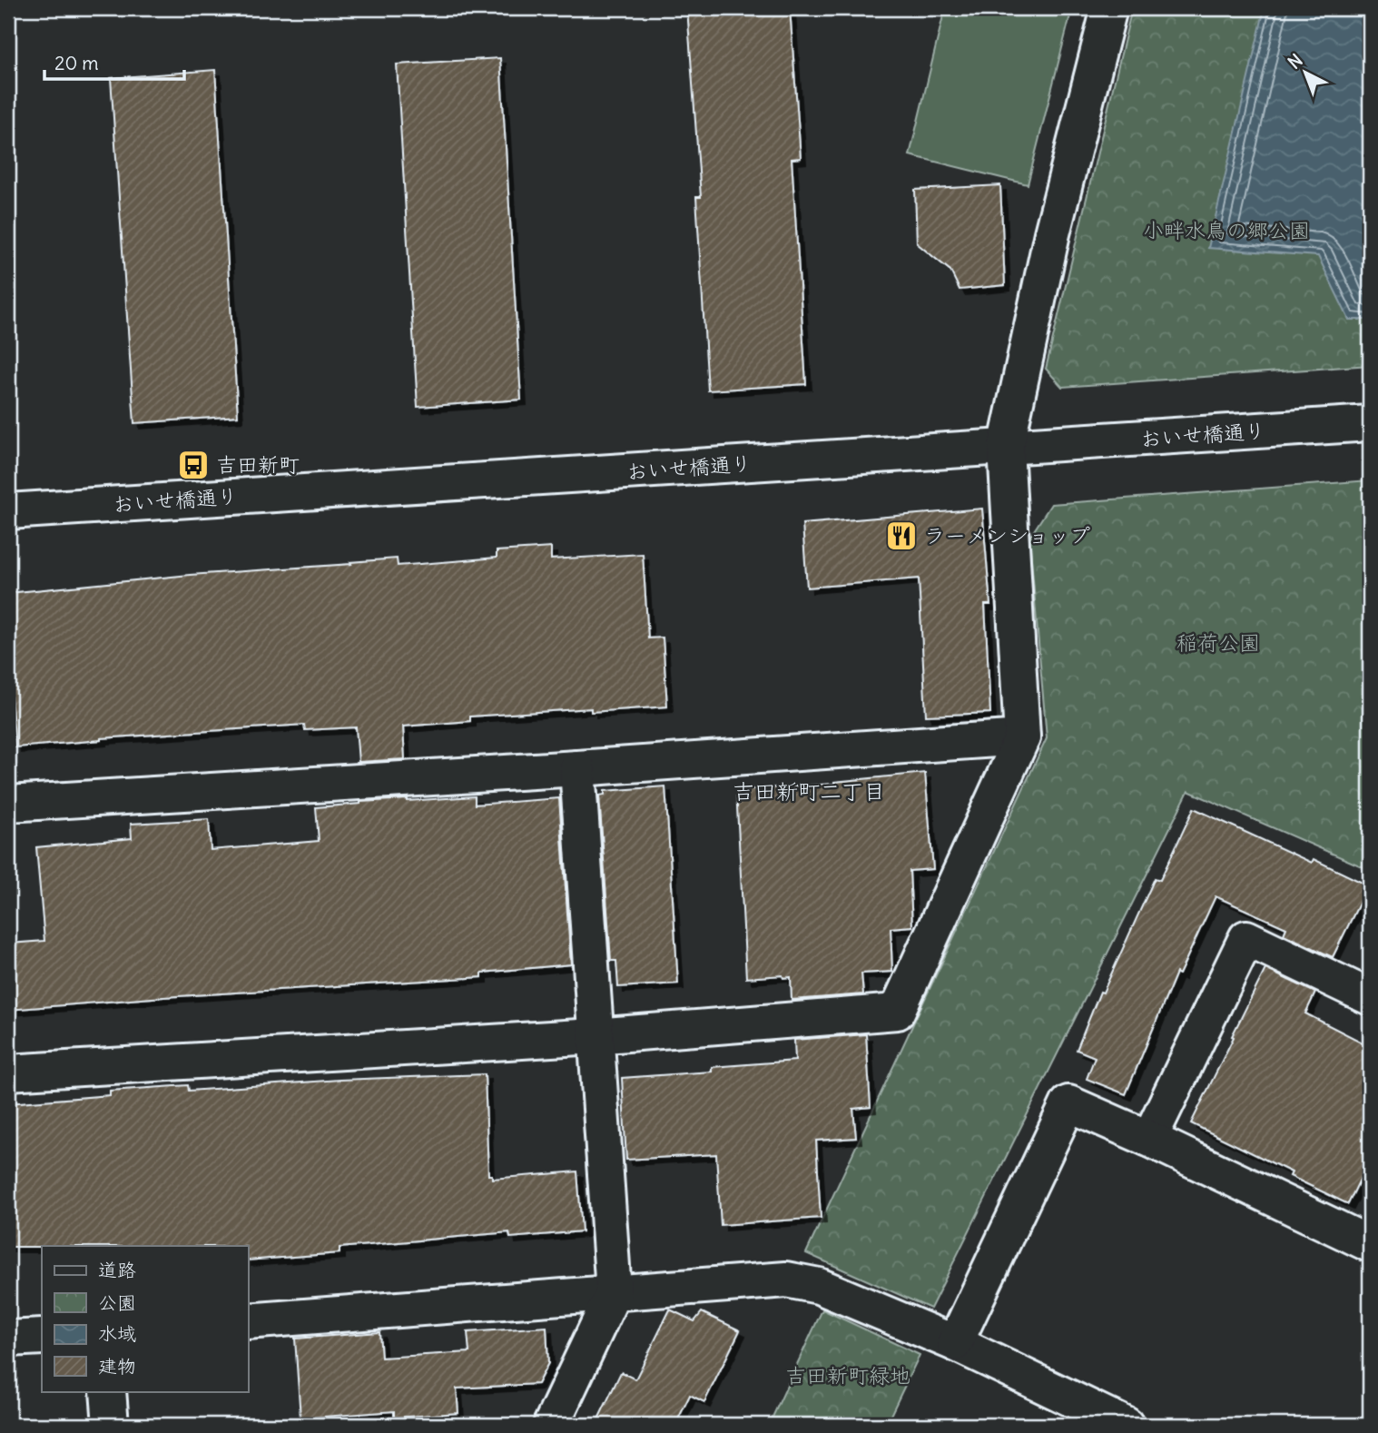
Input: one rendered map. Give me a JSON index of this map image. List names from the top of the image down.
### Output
{
  "streets": {
    "street": ["おいせ橋通り"]
  },
  "districts": ["吉田新町二丁目"],
  "parks": ["小畔水鳥の郷公園", "稲荷公園", "吉田新町緑地"],
  "places": {
    "bus stop": ["吉田新町"],
    "restaurant": ["ラーメンショップ"]
  },
  "legend": [
    "道路",
    "公園",
    "水域",
    "建物"
  ],
  "scale_bar": "20 m",
  "north": "top left"
}
